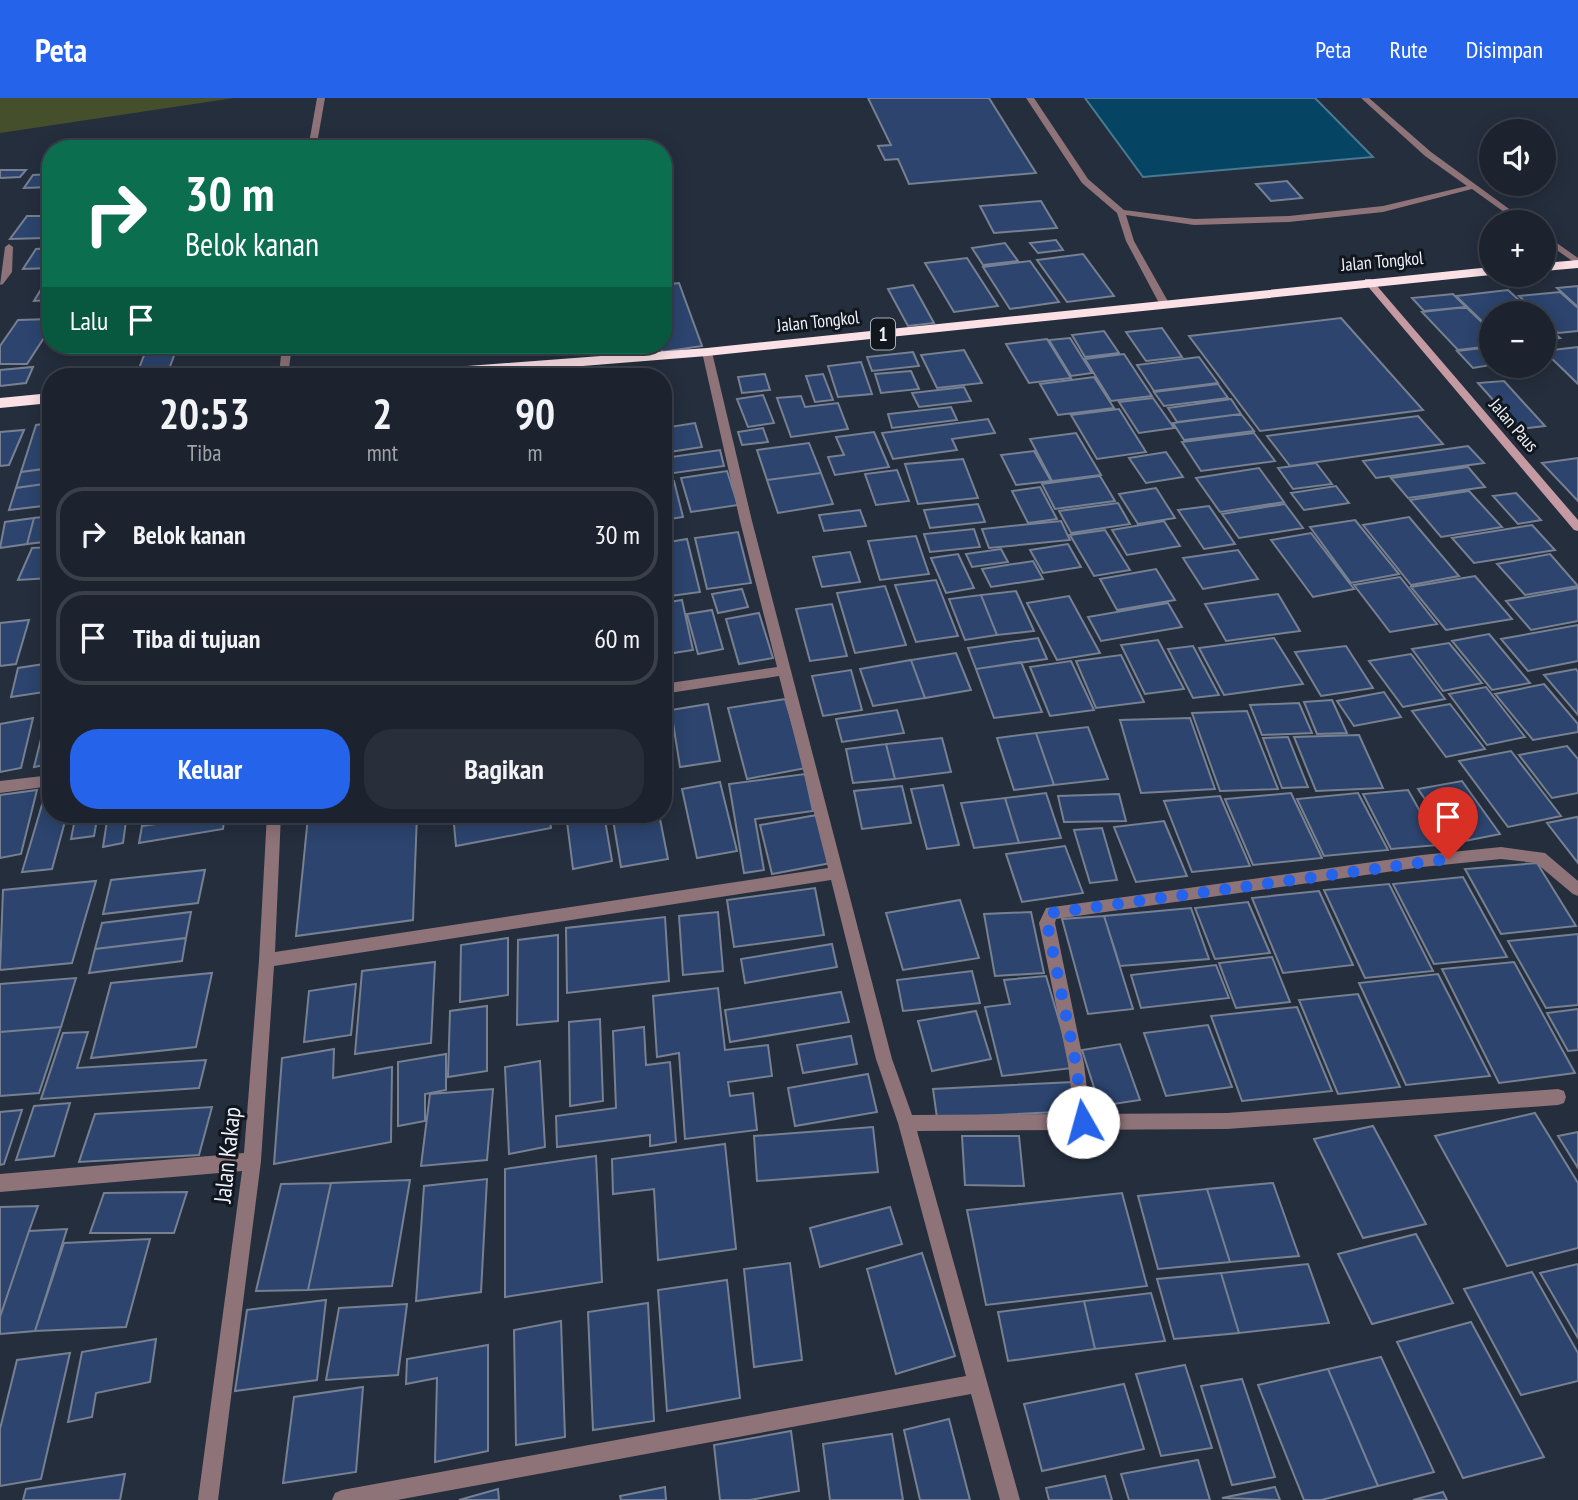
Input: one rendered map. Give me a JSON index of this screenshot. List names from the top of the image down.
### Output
{
  "streets": {
    "highway": ["Jalan Tongkol", "1"],
    "main road": ["Jalan Paus"],
    "street": ["Jalan Kakap"]
  },
  "crossings": [
    ["Jalan Tongkol", "Jalan Paus"]
  ],
  "page": {
    "header": "Peta",
    "nav": ["Peta", "Rute", "Disimpan"],
    "map_buttons": ["+", "−"],
    "turn": ["30 m", "Belok kanan"],
    "then": "Lalu",
    "eta": [
      "20:53",
      "Tiba",
      "2",
      "mnt",
      "90",
      "m"
    ],
    "list": [
      {
        "name": "Belok kanan",
        "value": "30 m"
      },
      {
        "name": "Tiba di tujuan",
        "value": "60 m"
      }
    ],
    "buttons": ["Keluar", "Bagikan"]
  }
}
